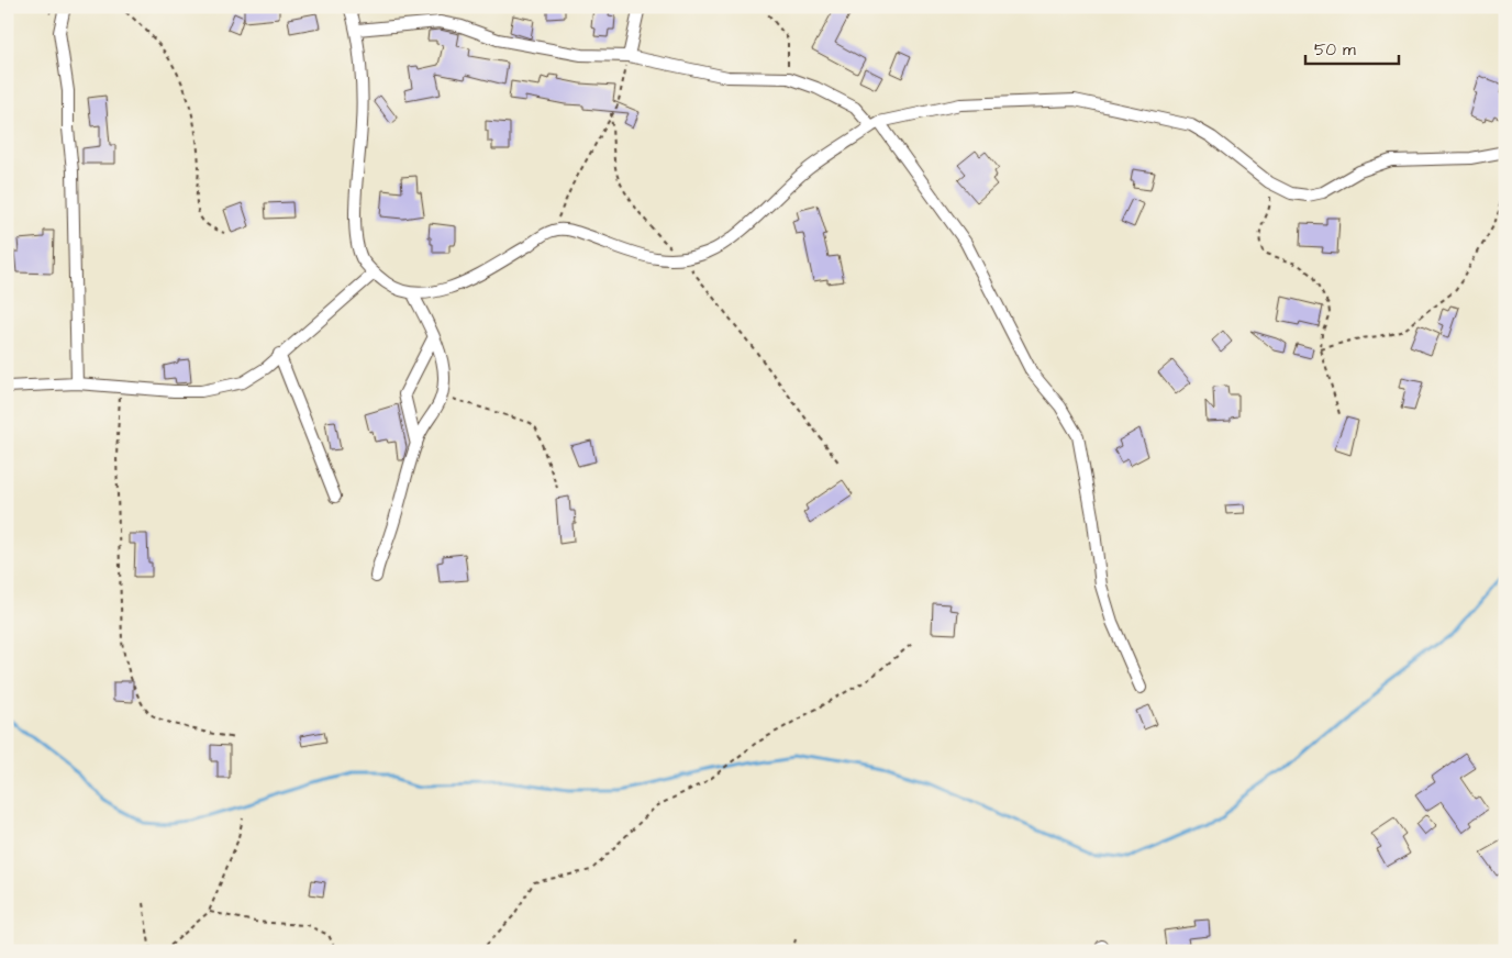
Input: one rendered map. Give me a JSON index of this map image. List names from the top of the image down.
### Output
{
  "scale_bar": "50 m"
}
